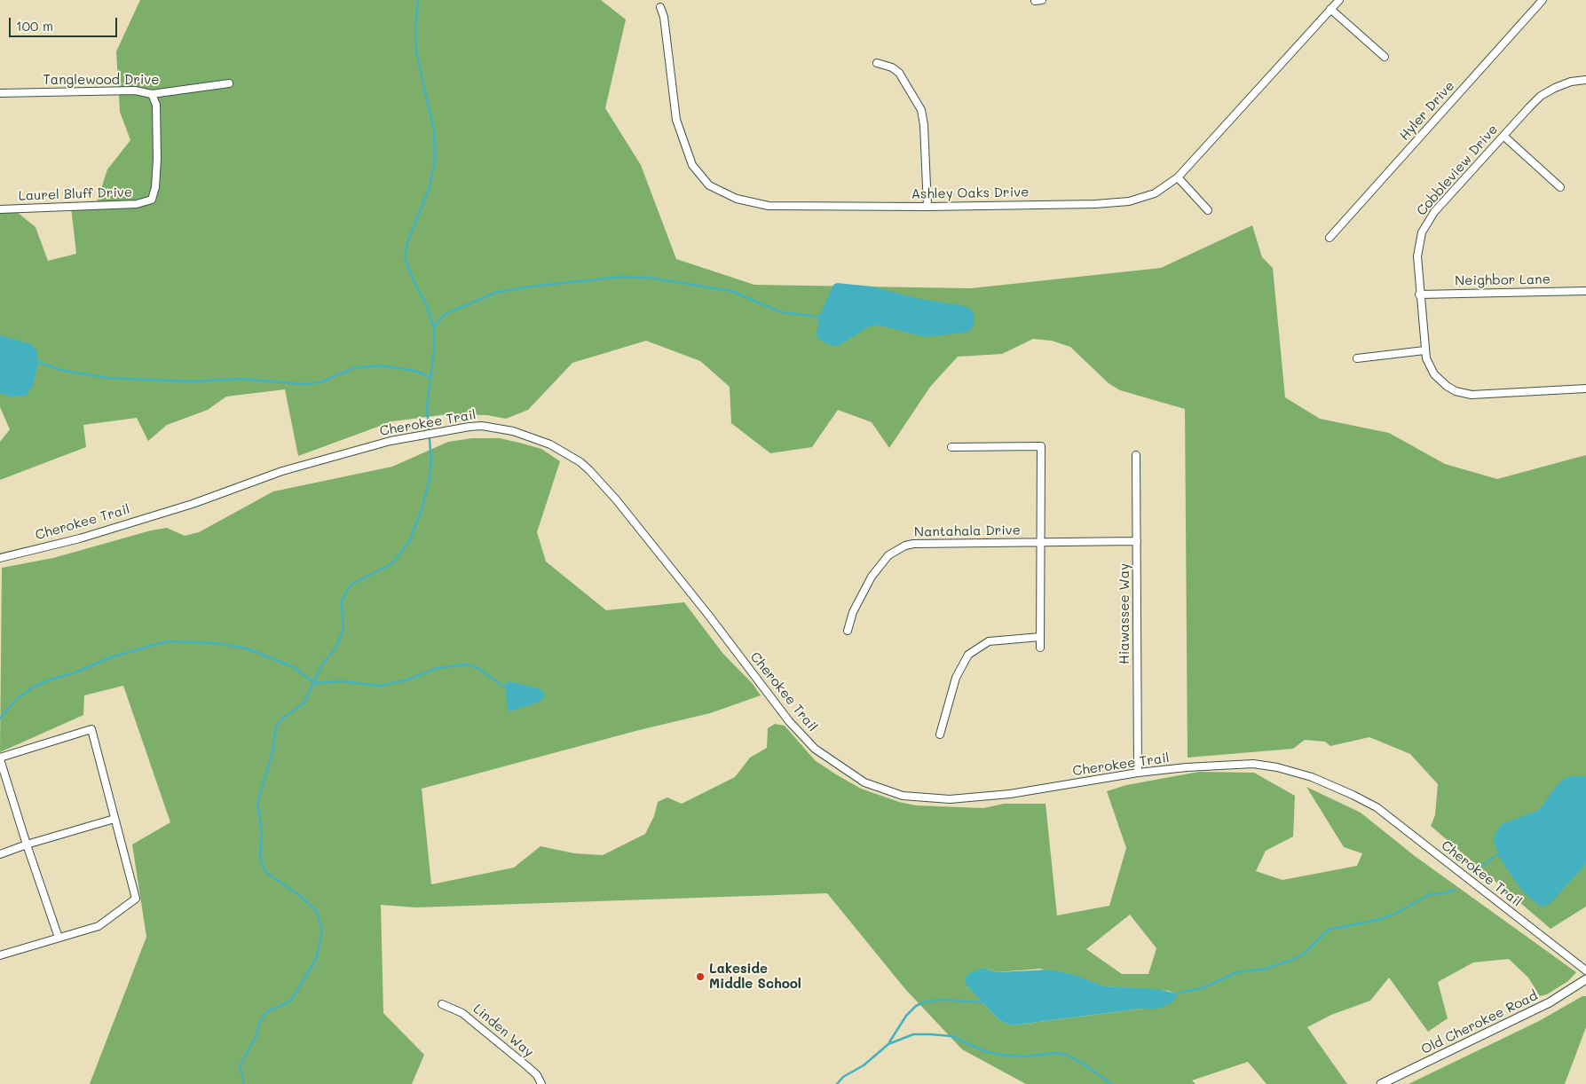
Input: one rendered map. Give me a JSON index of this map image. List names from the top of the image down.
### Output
{
  "streets": {
    "street": [
      "Tanglewood Drive",
      "Hyler Drive",
      "Cobbleview Drive",
      "Ashley Oaks Drive",
      "Laurel Bluff Drive",
      "Neighbor Lane",
      "Cherokee Trail",
      "Nantahala Drive",
      "Hiawassee Way",
      "Old Cherokee Road",
      "Linden Way"
    ]
  },
  "crossings": [
    ["Tanglewood Drive", "Laurel Bluff Drive"],
    ["Cobbleview Drive", "Neighbor Lane"],
    ["Cherokee Trail", "Hiawassee Way"],
    ["Nantahala Drive", "Hiawassee Way"]
  ],
  "places": ["Lakeside Middle School"],
  "scale_bar": "100 m"
}
